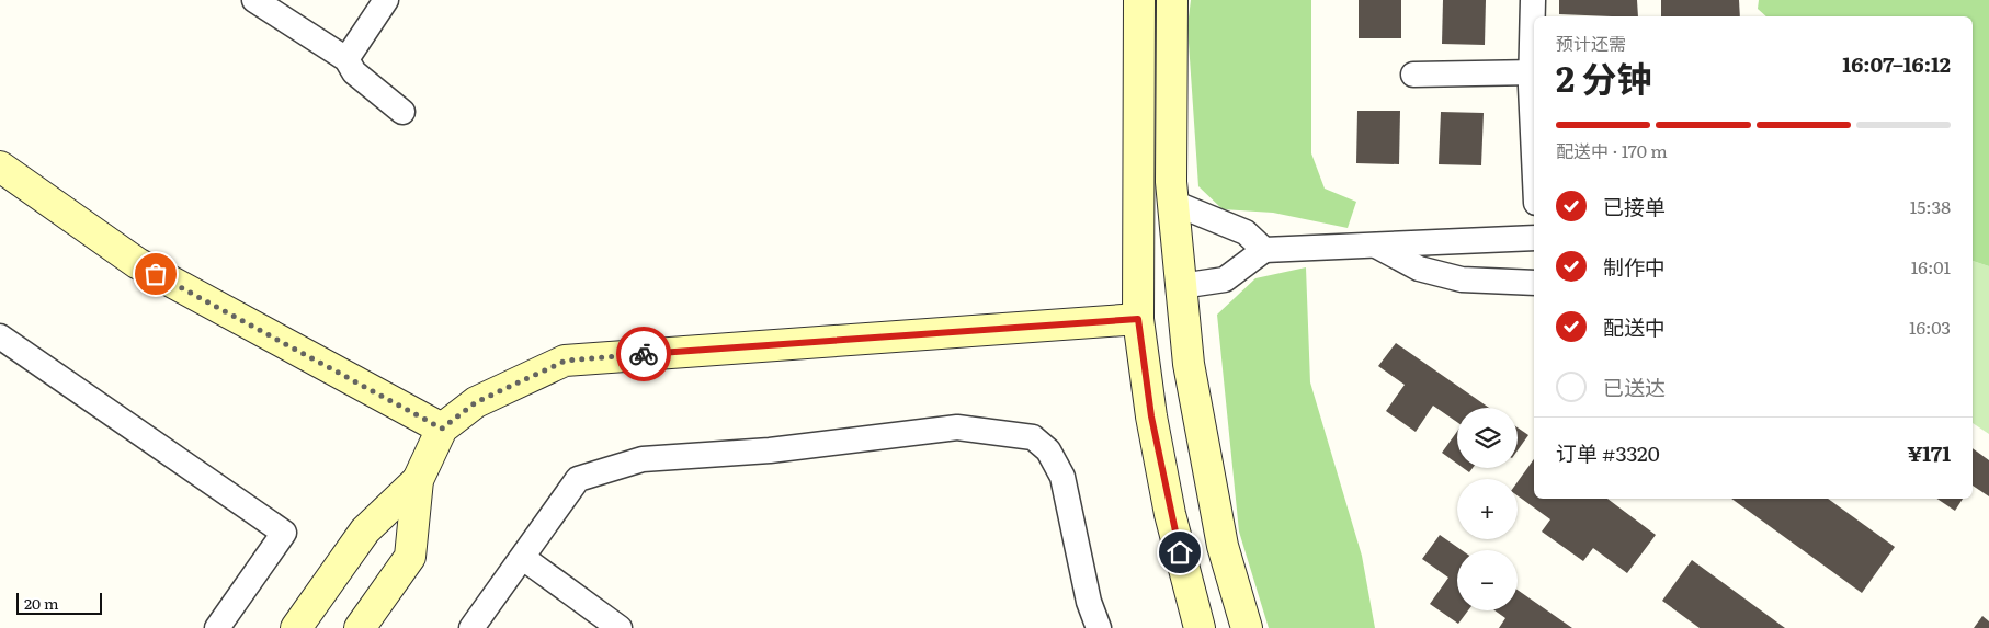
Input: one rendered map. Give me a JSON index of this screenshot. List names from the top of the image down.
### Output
{
  "scale_bar": "20 m",
  "page": {
    "heading": ["2 分钟", "预计还需", "16:07–16:12"],
    "panel": ["订单 #3320", "¥171"],
    "bar": "配送中 · 170 m",
    "list": [
      ["已接单", "15:38"],
      ["制作中", "16:01"],
      ["配送中", "16:03"],
      "已送达"
    ],
    "map_buttons": ["+", "−"],
    "scale": "20 m"
  }
}
